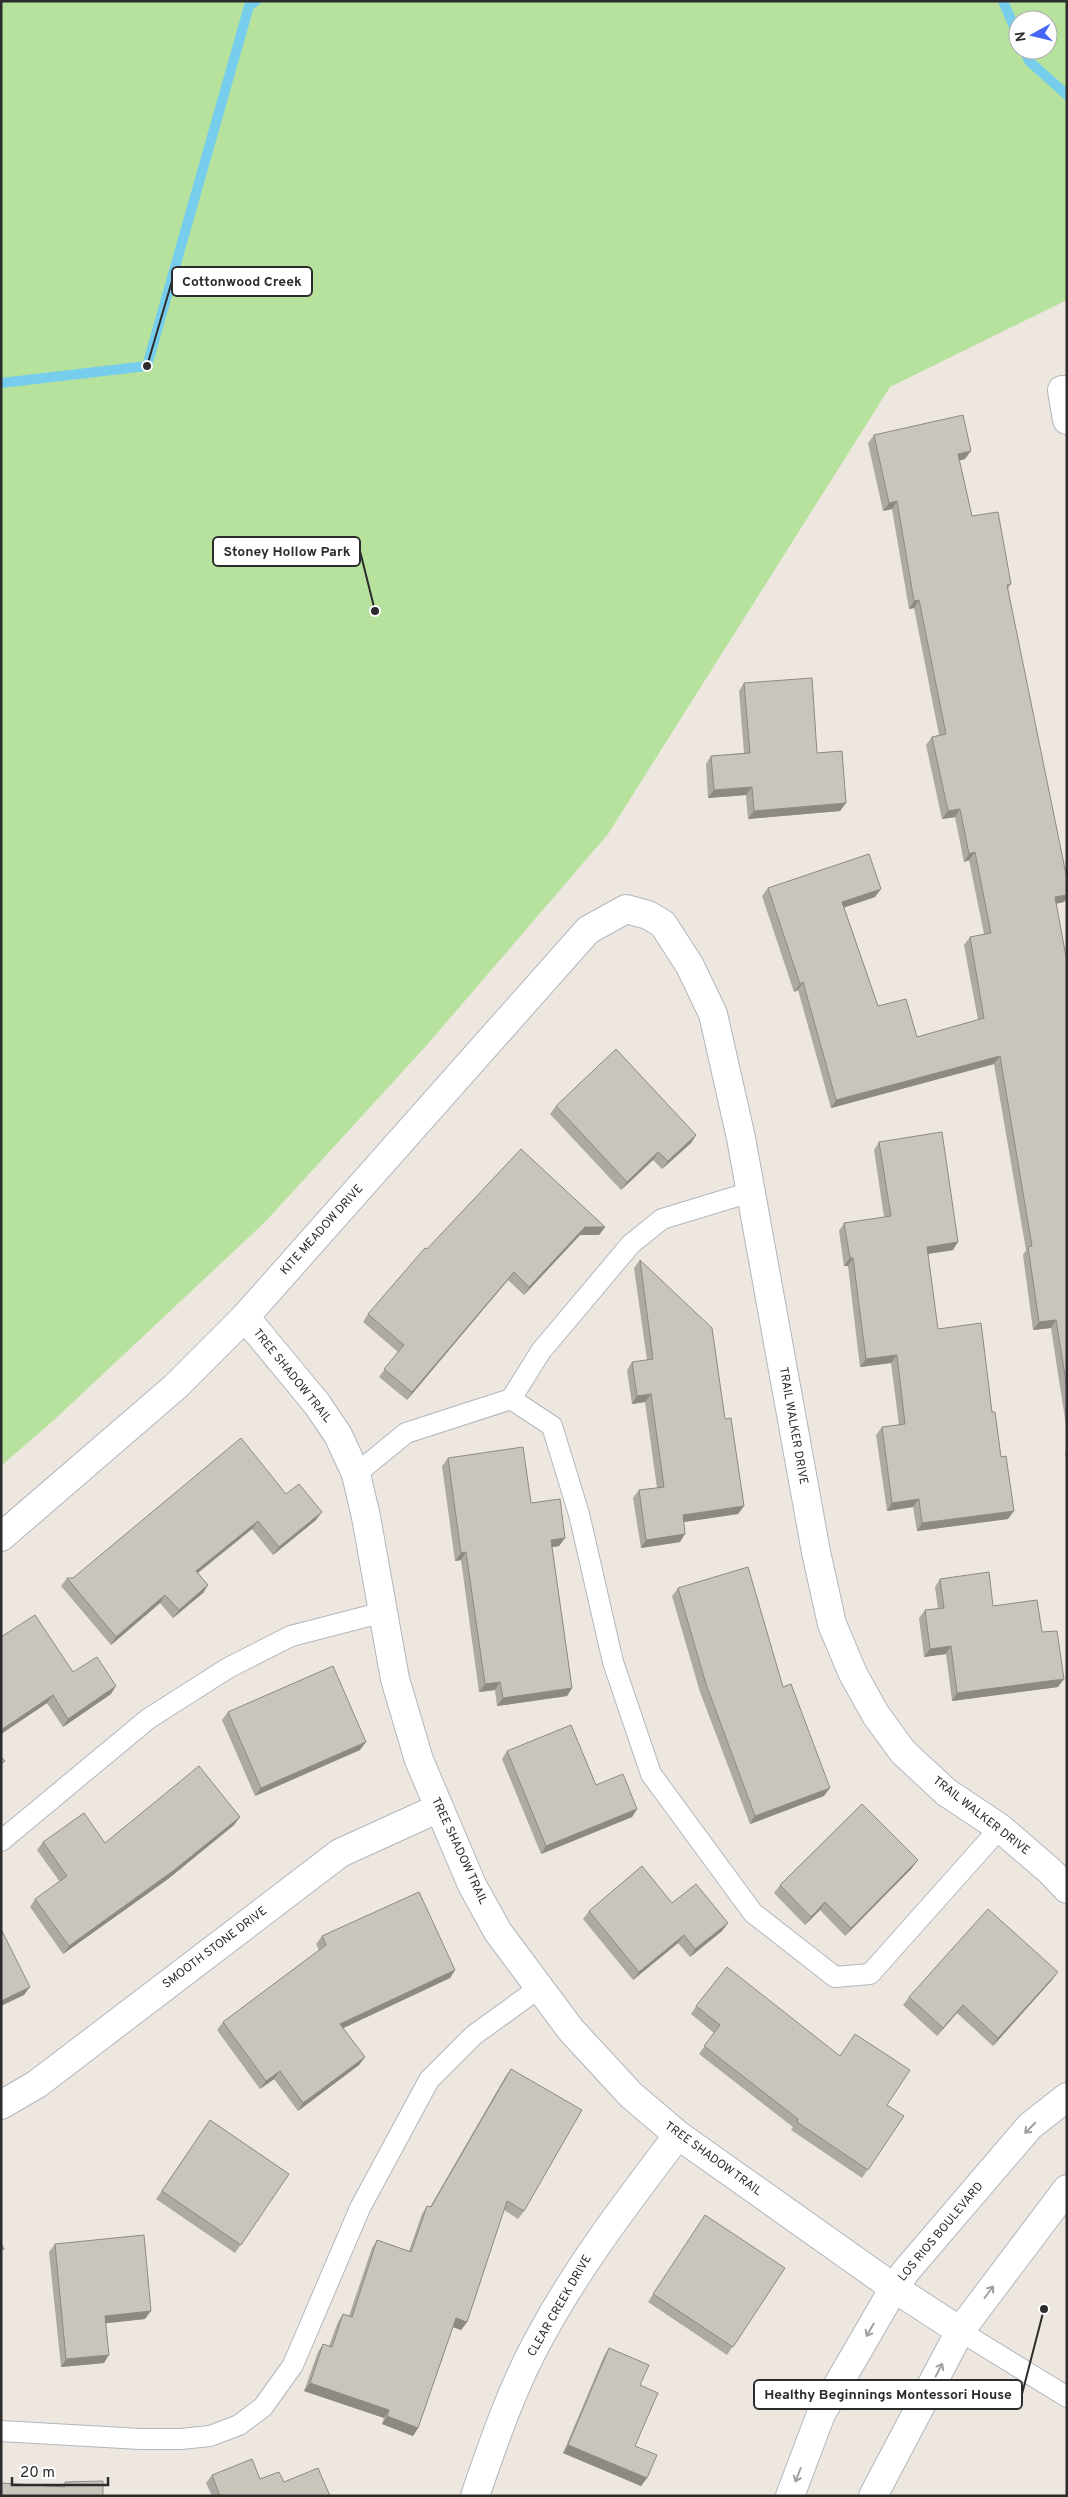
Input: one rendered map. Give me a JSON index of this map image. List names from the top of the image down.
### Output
{
  "streets": {
    "street": [
      "KITE MEADOW DRIVE",
      "TREE SHADOW TRAIL",
      "TRAIL WALKER DRIVE",
      "SMOOTH STONE DRIVE",
      "LOS RIOS BOULEVARD",
      "CLEAR CREEK DRIVE"
    ]
  },
  "crossings": [
    ["KITE MEADOW DRIVE", "TREE SHADOW TRAIL"],
    ["KITE MEADOW DRIVE", "TRAIL WALKER DRIVE"],
    ["TREE SHADOW TRAIL", "SMOOTH STONE DRIVE"],
    ["TREE SHADOW TRAIL", "LOS RIOS BOULEVARD"],
    ["TREE SHADOW TRAIL", "CLEAR CREEK DRIVE"]
  ],
  "places": ["Cottonwood Creek", "Stoney Hollow Park", "Healthy Beginnings Montessori House"],
  "scale_bar": "20 m",
  "north": "left"
}
